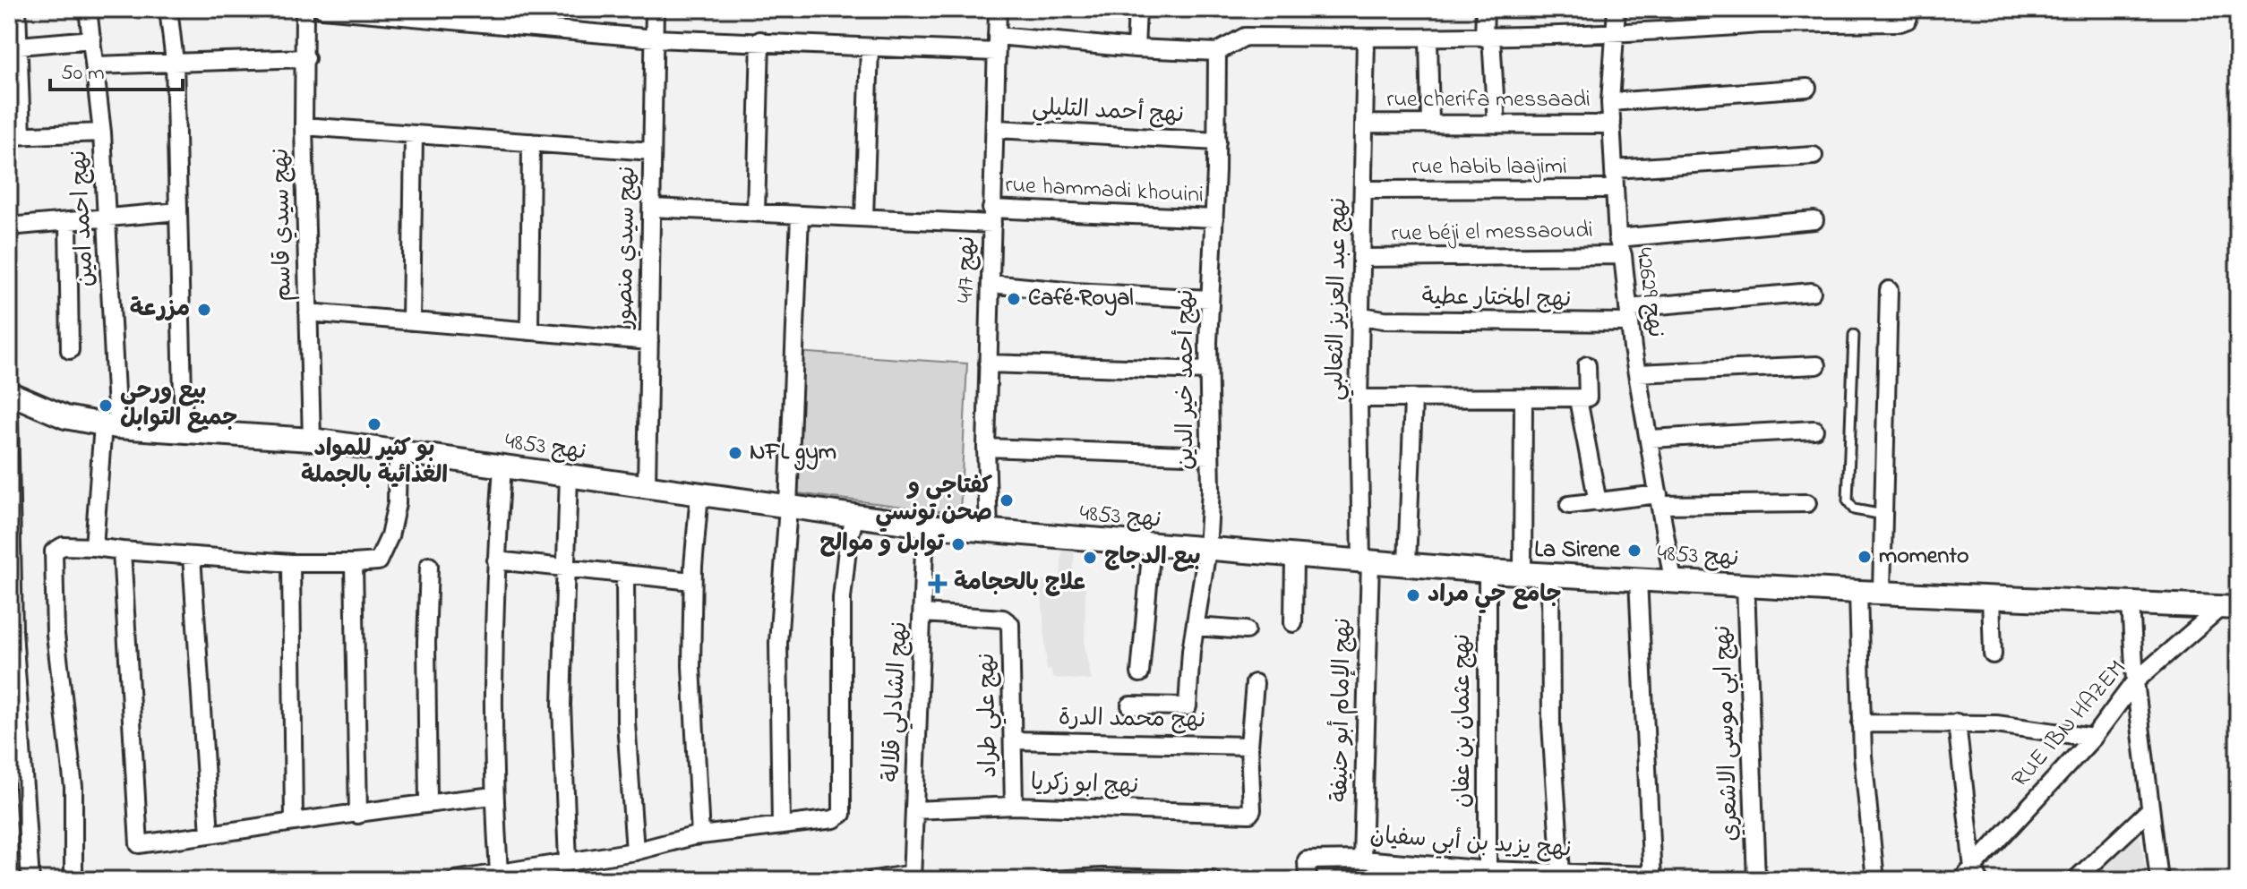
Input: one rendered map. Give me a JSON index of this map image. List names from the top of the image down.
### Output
{
  "streets": {
    "street": [
      "rue cherifa messaadi",
      "نهج أحمد التليلي",
      "rue habib laajimi",
      "rue hammadi khouini",
      "نهج احمد امين",
      "نهج سيدي قاسم",
      "rue béji el messaoudi",
      "نهج سيدي منصور",
      "نهج 417",
      "نهج 42629",
      "نهج عبد العزيز الثعالبي",
      "نهج المختار عطية",
      "نهج أحمد خير الدين",
      "نهج 4853",
      "نهج الشادلي قلالة",
      "نهج الإمام أبو حنيفة",
      "نهج علي طراد",
      "نهج محمد الدرة",
      "نهج عثمان بن عفان",
      "RUE IBN HAZEM",
      "نهج ابي موسى الاشعري",
      "نهج ابو زكريا",
      "نهج يزيد بن أبي سفيان"
    ]
  },
  "crossings": [
    ["rue cherifa messaadi", "نهج 42629"],
    ["rue cherifa messaadi", "نهج عبد العزيز الثعالبي"],
    ["نهج أحمد التليلي", "نهج 417"],
    ["نهج أحمد التليلي", "نهج أحمد خير الدين"],
    ["rue habib laajimi", "نهج 42629"],
    ["rue habib laajimi", "نهج عبد العزيز الثعالبي"],
    ["rue hammadi khouini", "نهج سيدي منصور"],
    ["rue hammadi khouini", "نهج 417"],
    ["rue hammadi khouini", "نهج أحمد خير الدين"],
    ["نهج احمد امين", "نهج 4853"],
    ["نهج سيدي قاسم", "نهج 4853"],
    ["rue béji el messaoudi", "نهج 42629"],
    ["rue béji el messaoudi", "نهج عبد العزيز الثعالبي"],
    ["نهج سيدي منصور", "نهج 4853"],
    ["نهج 417", "نهج 4853"],
    ["نهج 42629", "نهج المختار عطية"],
    ["نهج 42629", "نهج 4853"],
    ["نهج عبد العزيز الثعالبي", "نهج المختار عطية"],
    ["نهج عبد العزيز الثعالبي", "نهج 4853"],
    ["نهج عبد العزيز الثعالبي", "نهج الإمام أبو حنيفة"],
    ["نهج أحمد خير الدين", "نهج 4853"],
    ["نهج 4853", "نهج الشادلي قلالة"],
    ["نهج 4853", "نهج الإمام أبو حنيفة"],
    ["نهج 4853", "نهج عثمان بن عفان"],
    ["نهج 4853", "RUE IBN HAZEM"],
    ["نهج 4853", "نهج ابي موسى الاشعري"],
    ["نهج الشادلي قلالة", "نهج علي طراد"],
    ["نهج الشادلي قلالة", "نهج ابو زكريا"],
    ["نهج الإمام أبو حنيفة", "نهج يزيد بن أبي سفيان"],
    ["نهج علي طراد", "نهج محمد الدرة"],
    ["نهج علي طراد", "نهج ابو زكريا"],
    ["نهج محمد الدرة", "نهج ابو زكريا"],
    ["نهج عثمان بن عفان", "نهج يزيد بن أبي سفيان"]
  ],
  "places": {
    "other": [
      "Café Royal",
      "مزرعة",
      "بيع ورحي جميع التوابل",
      "بو كثير للمواد الغذائية بالجملة",
      "NFL gym",
      "كفتاجي و صحن تونسي",
      "توابل و موالح",
      "La Sirene",
      "momento",
      "بيع الدجاج",
      "جامع حي مراد"
    ],
    "health": ["علاج بالحجامة"]
  },
  "scale_bar": "50 m"
}
